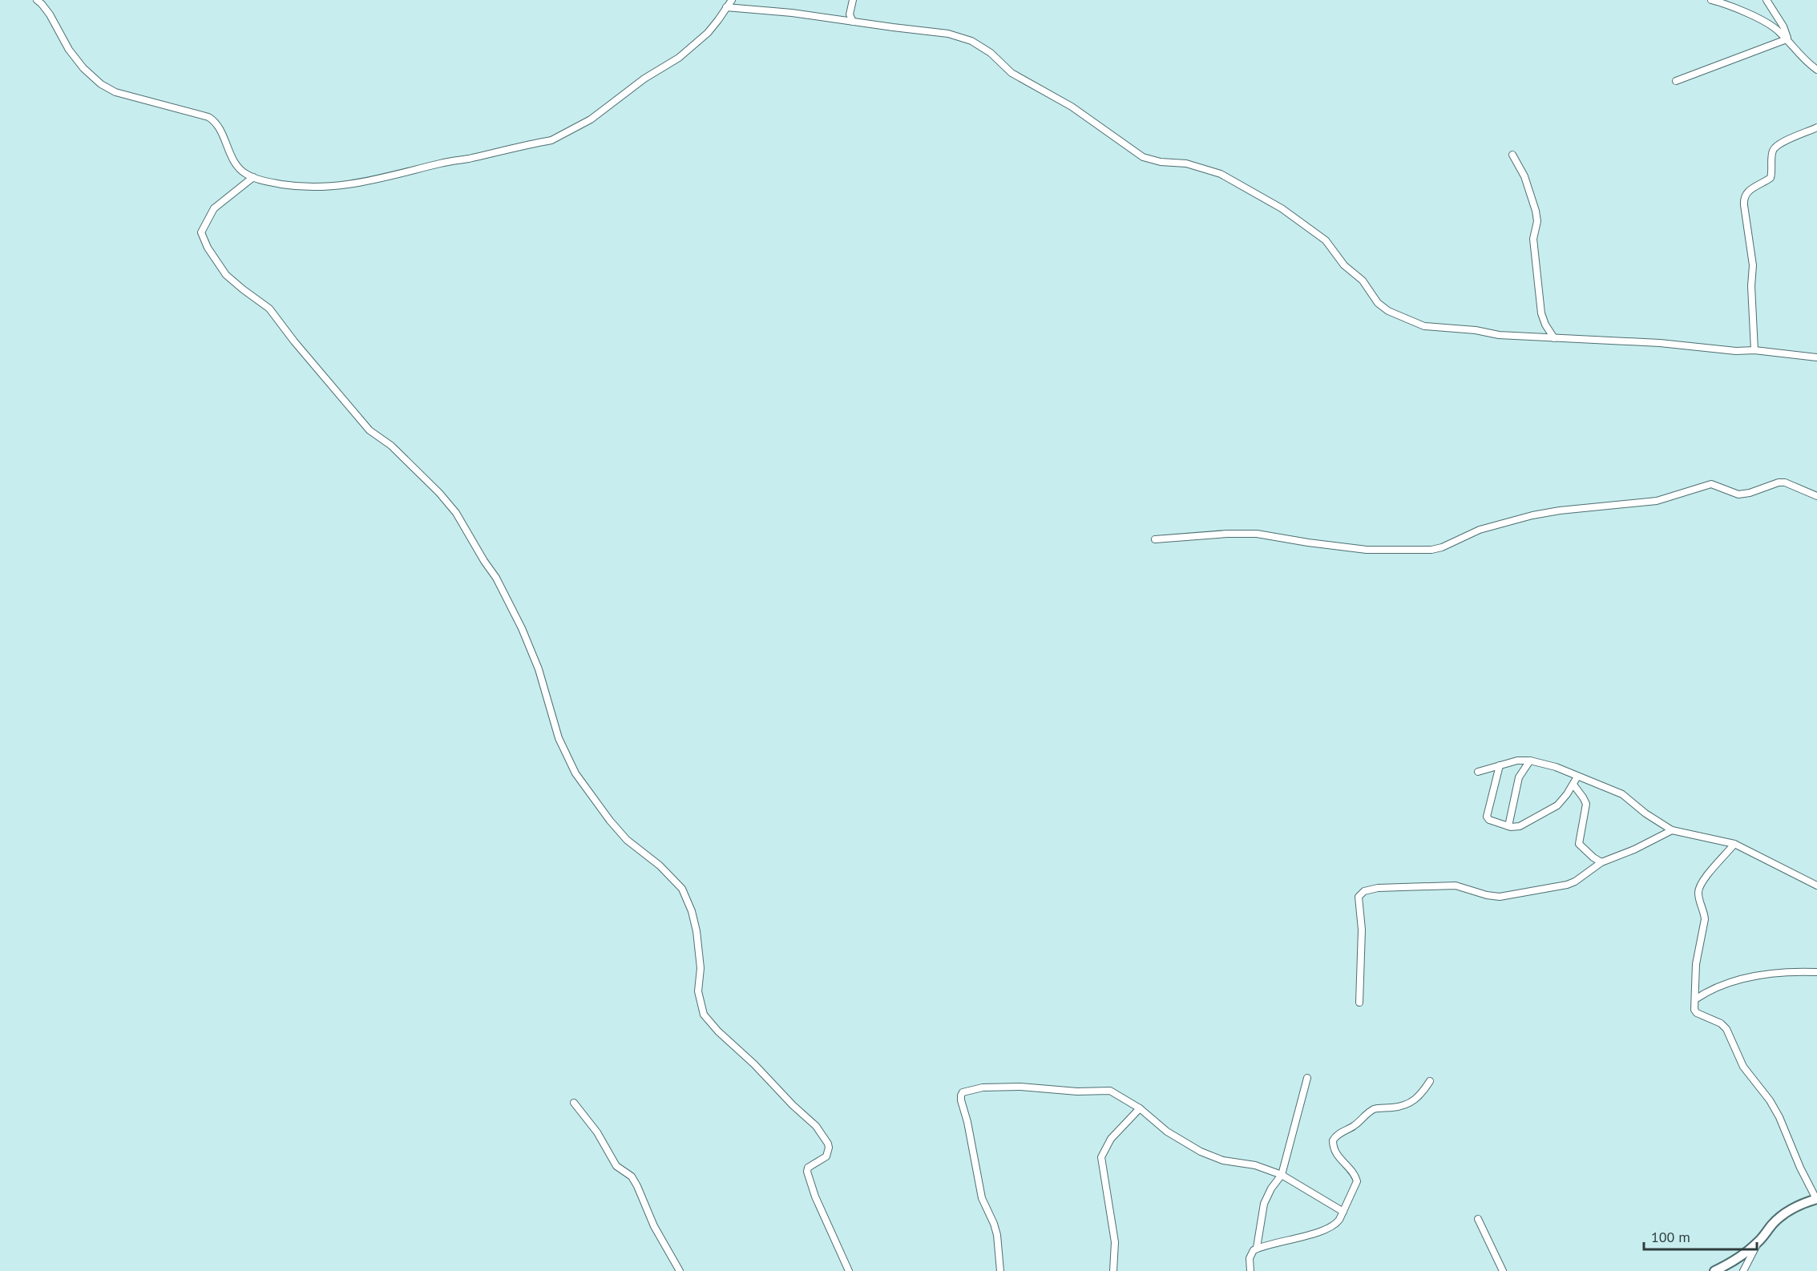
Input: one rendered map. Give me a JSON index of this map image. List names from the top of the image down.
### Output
{
  "scale_bar": "100 m"
}
